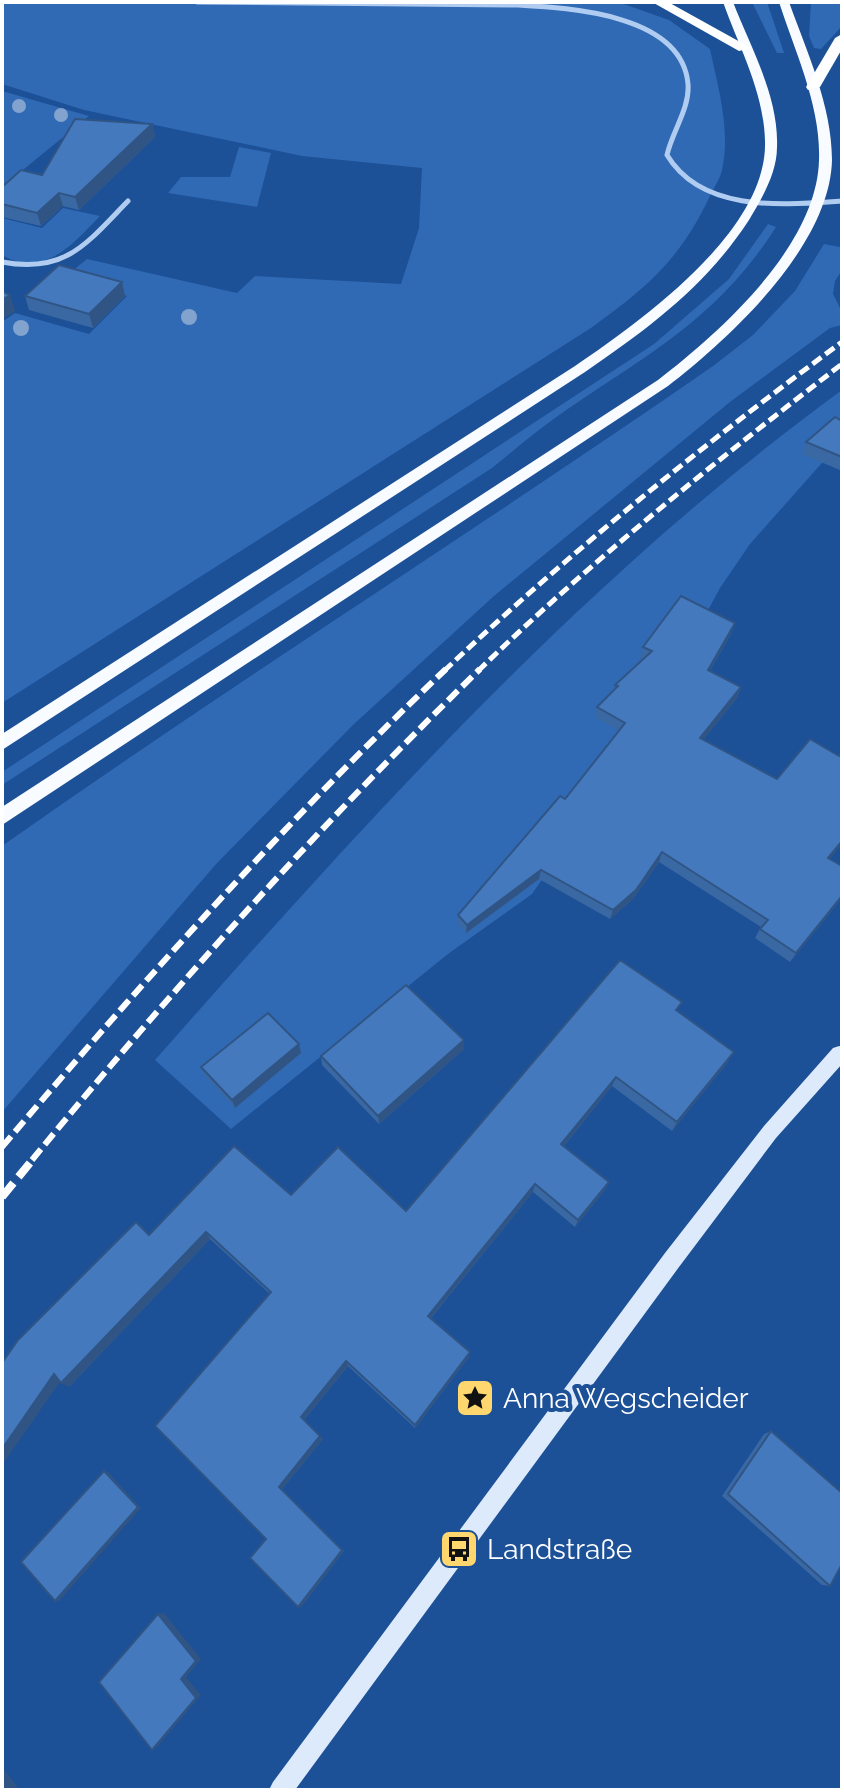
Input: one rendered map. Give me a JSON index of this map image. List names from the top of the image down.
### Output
{
  "places": {
    "place": ["Anna Wegscheider"],
    "bus stop": ["Landstraße"]
  }
}
